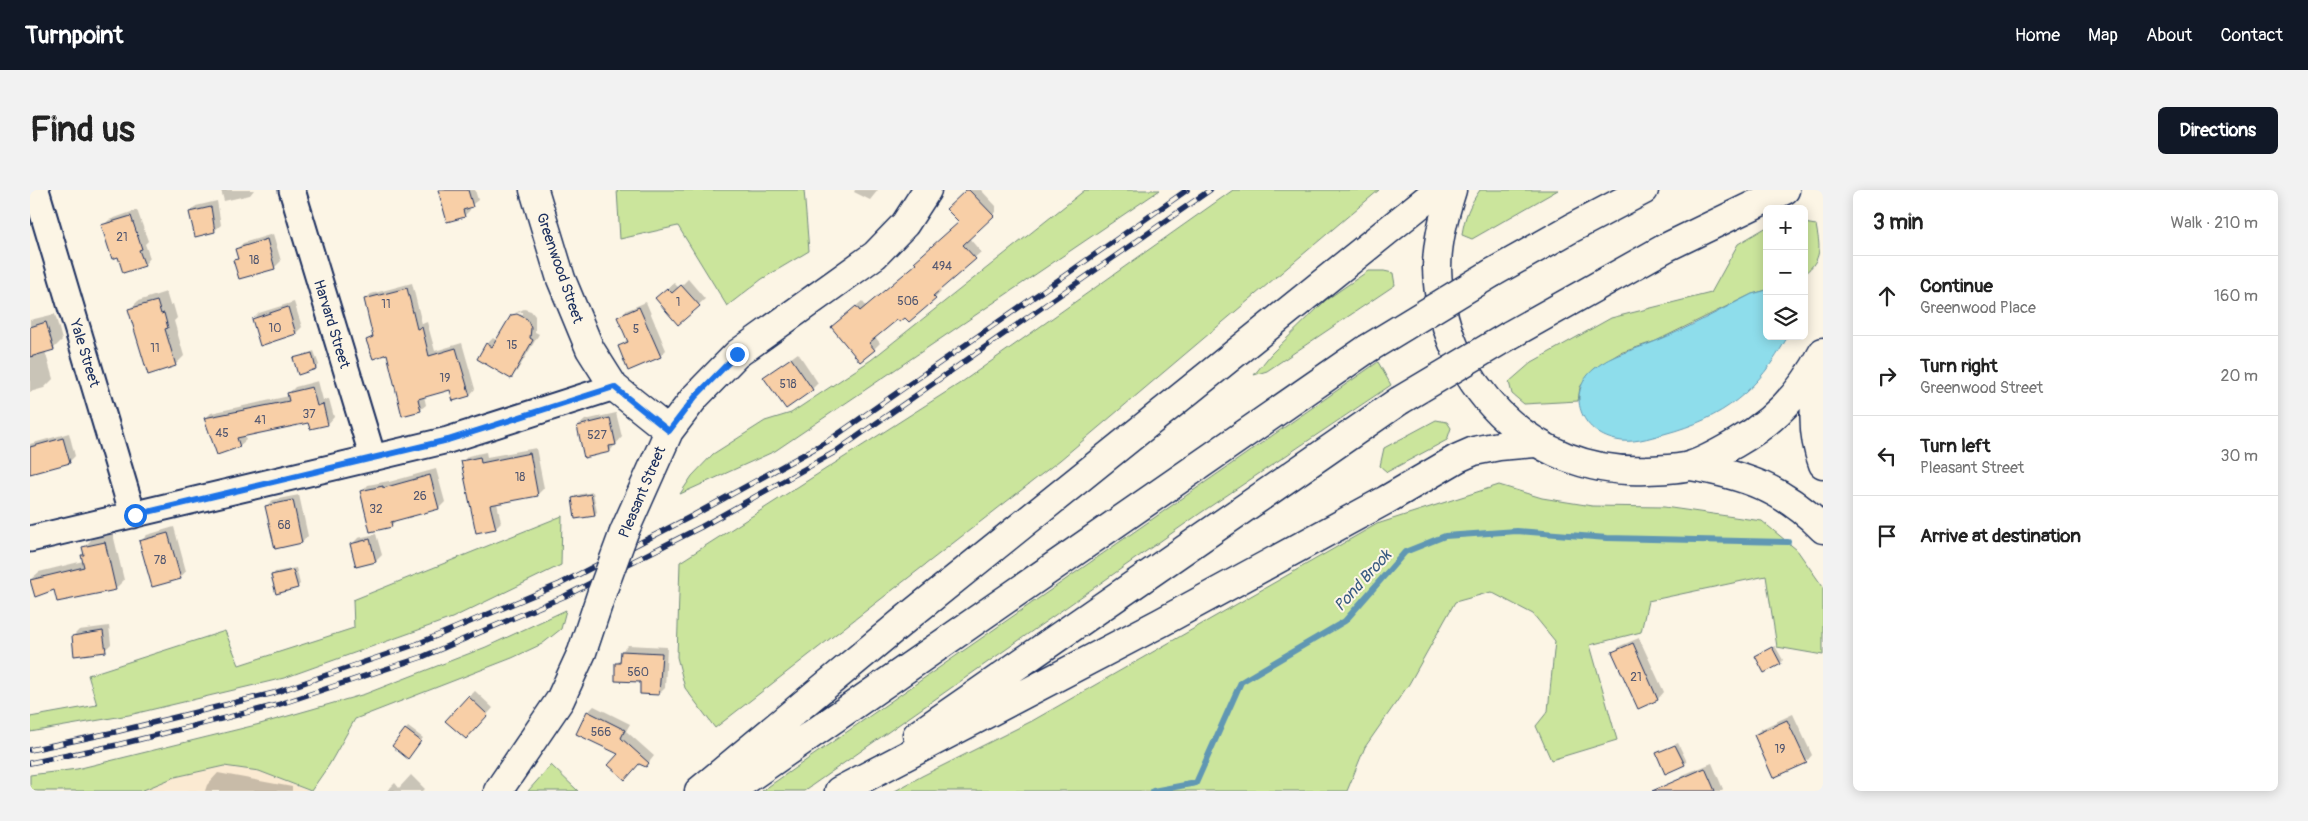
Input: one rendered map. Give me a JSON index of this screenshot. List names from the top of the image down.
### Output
{
  "streets": {
    "main road": ["Greenwood Street", "Pleasant Street"],
    "street": ["Harvard Street", "Yale Street"]
  },
  "crossings": [
    ["Greenwood Street", "Pleasant Street"]
  ],
  "water": ["Pond Brook"],
  "house_numbers": [
    "21",
    "18",
    "494",
    "506",
    "1",
    "11",
    "10",
    "5",
    "15",
    "11",
    "19",
    "518",
    "37",
    "41",
    "45",
    "527",
    "18",
    "26",
    "32",
    "68",
    "78",
    "560",
    "21",
    "566",
    "19"
  ],
  "page": {
    "header": "Turnpoint",
    "nav": [
      "Home",
      "Map",
      "About",
      "Contact"
    ],
    "buttons": "Directions",
    "title": "Find us",
    "heading": ["3 min", "Walk · 210 m"],
    "map_buttons": ["+", "−"],
    "list": [
      ["Continue", "Greenwood Place", "160 m"],
      ["Turn right", "Greenwood Street", "20 m"],
      ["Turn left", "Pleasant Street", "30 m"],
      "Arrive at destination"
    ]
  }
}
